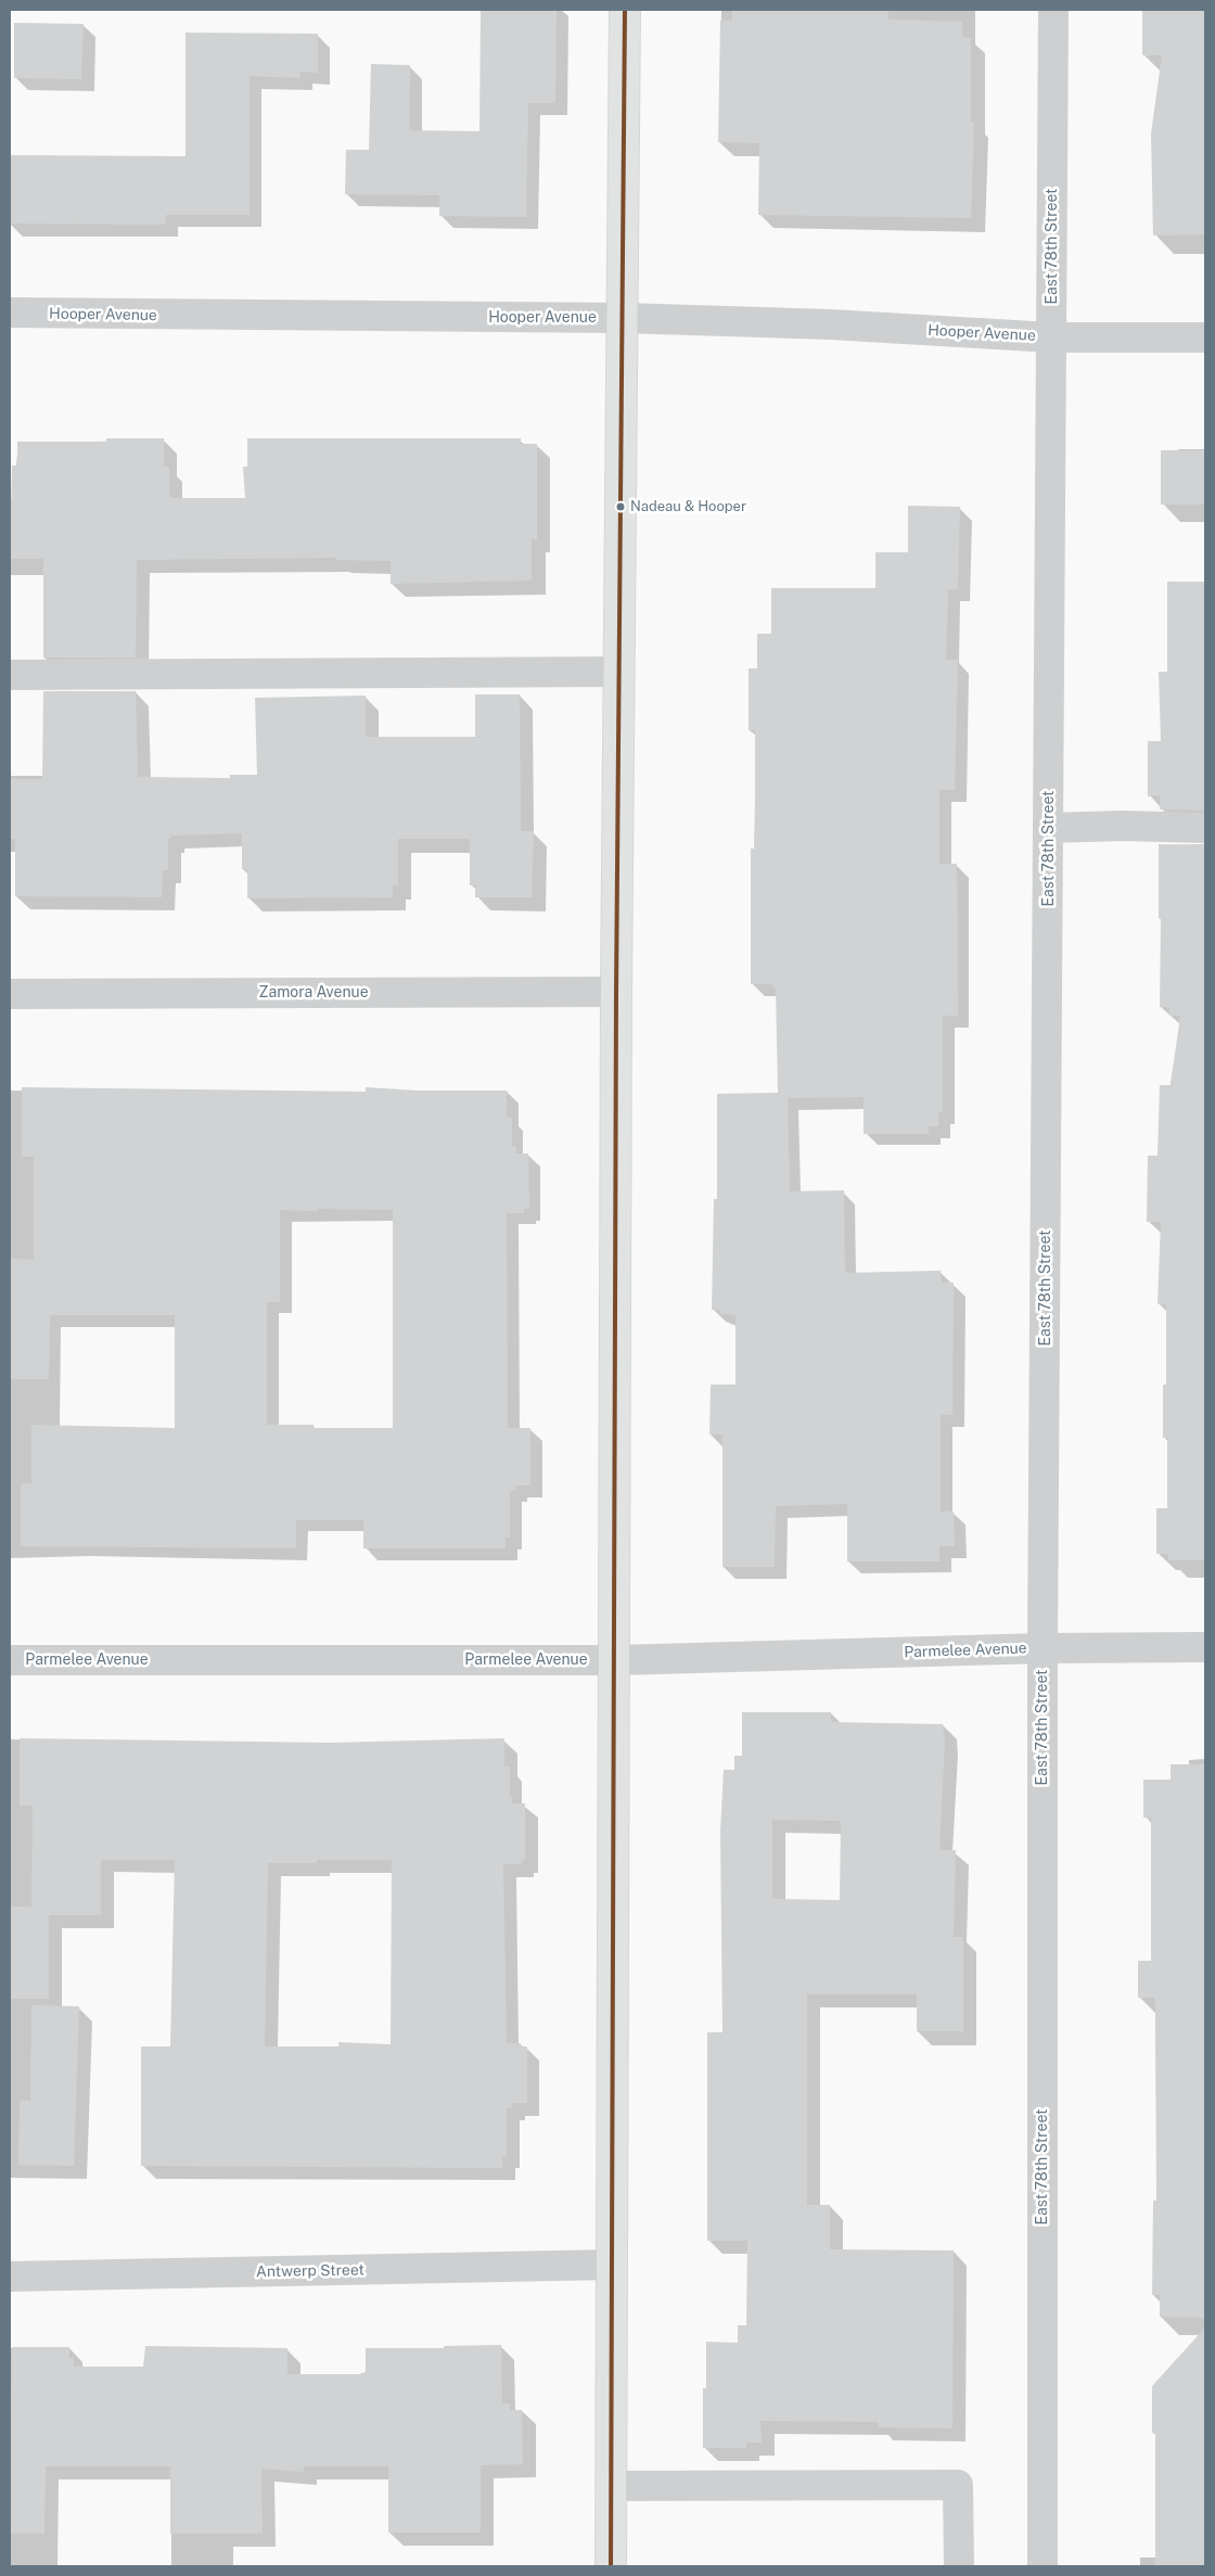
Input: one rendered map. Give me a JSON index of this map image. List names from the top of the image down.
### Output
{
  "streets": {
    "street": [
      "East 78th Street",
      "Hooper Avenue",
      "Zamora Avenue",
      "Parmelee Avenue",
      "Antwerp Street"
    ]
  },
  "crossings": [
    ["East 78th Street", "Hooper Avenue"],
    ["East 78th Street", "Parmelee Avenue"]
  ],
  "places": ["Nadeau & Hooper"]
}
